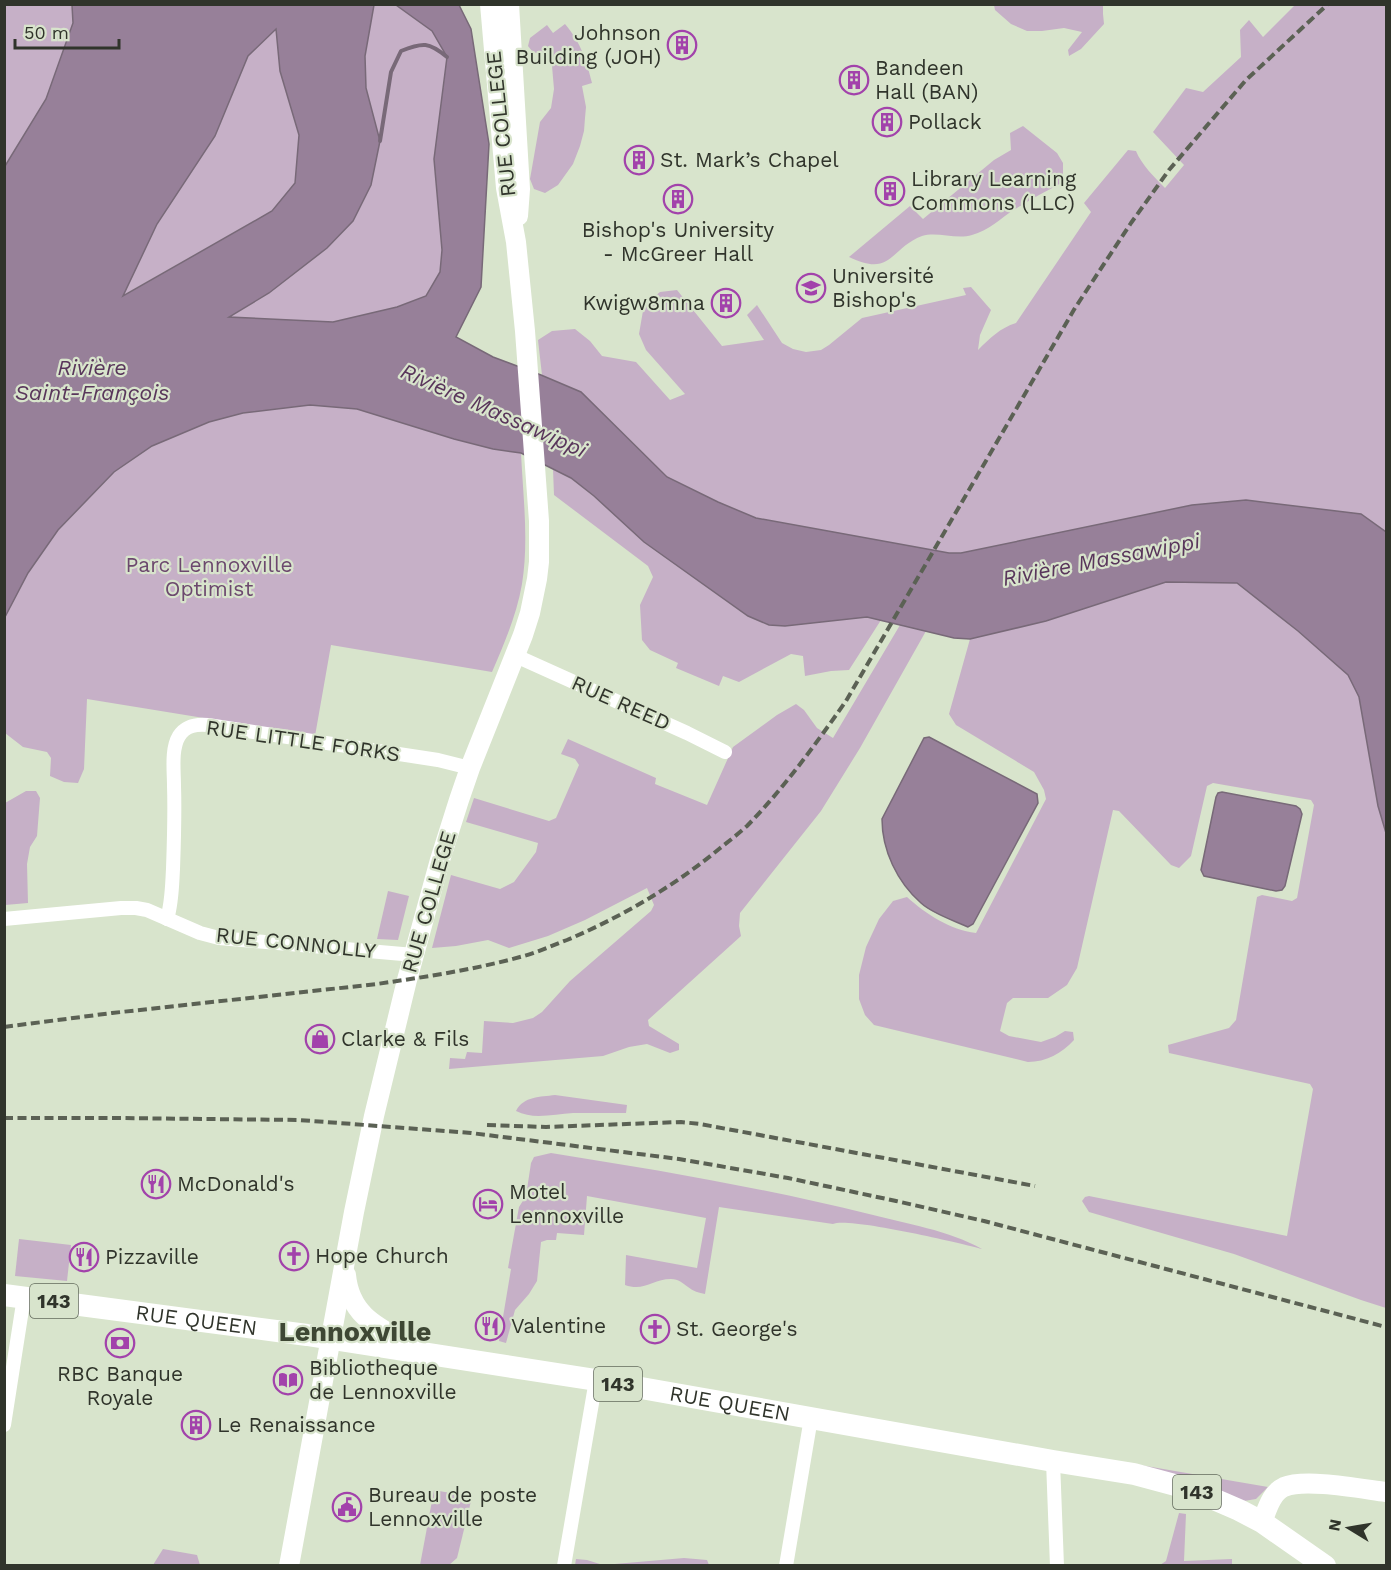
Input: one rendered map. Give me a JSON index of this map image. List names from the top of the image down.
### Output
{
  "streets": {
    "main road": ["RUE COLLEGE", "143", "RUE QUEEN"],
    "street": ["RUE REED", "RUE LITTLE FORKS", "RUE CONNOLLY"]
  },
  "crossings": [
    ["RUE COLLEGE", "RUE REED"],
    ["RUE COLLEGE", "RUE LITTLE FORKS"],
    ["RUE COLLEGE", "RUE CONNOLLY"],
    ["RUE COLLEGE", "RUE QUEEN"],
    ["RUE LITTLE FORKS", "RUE CONNOLLY"]
  ],
  "districts": ["Lennoxville"],
  "water": ["Rivière Saint-François", "Rivière Massawippi"],
  "parks": ["Parc Lennoxville Optimist"],
  "places": {
    "building": [
      "Johnson Building (JOH)",
      "Bandeen Hall (BAN)",
      "Pollack",
      "St. Mark’s Chapel",
      "Library Learning Commons (LLC)",
      "Bishop's University - McGreer Hall",
      "Kwigw8mna",
      "Le Renaissance"
    ],
    "school or university": ["Université Bishop's"],
    "shop": ["Clarke & Fils"],
    "restaurant": ["McDonald's", "Pizzaville", "Valentine"],
    "hotel": ["Motel Lennoxville"],
    "church": ["Hope Church", "St. George's"],
    "bank": ["RBC Banque Royale"],
    "library": ["Bibliotheque de Lennoxville"],
    "public building": ["Bureau de poste Lennoxville"]
  },
  "scale_bar": "50 m",
  "north": "left"
}
